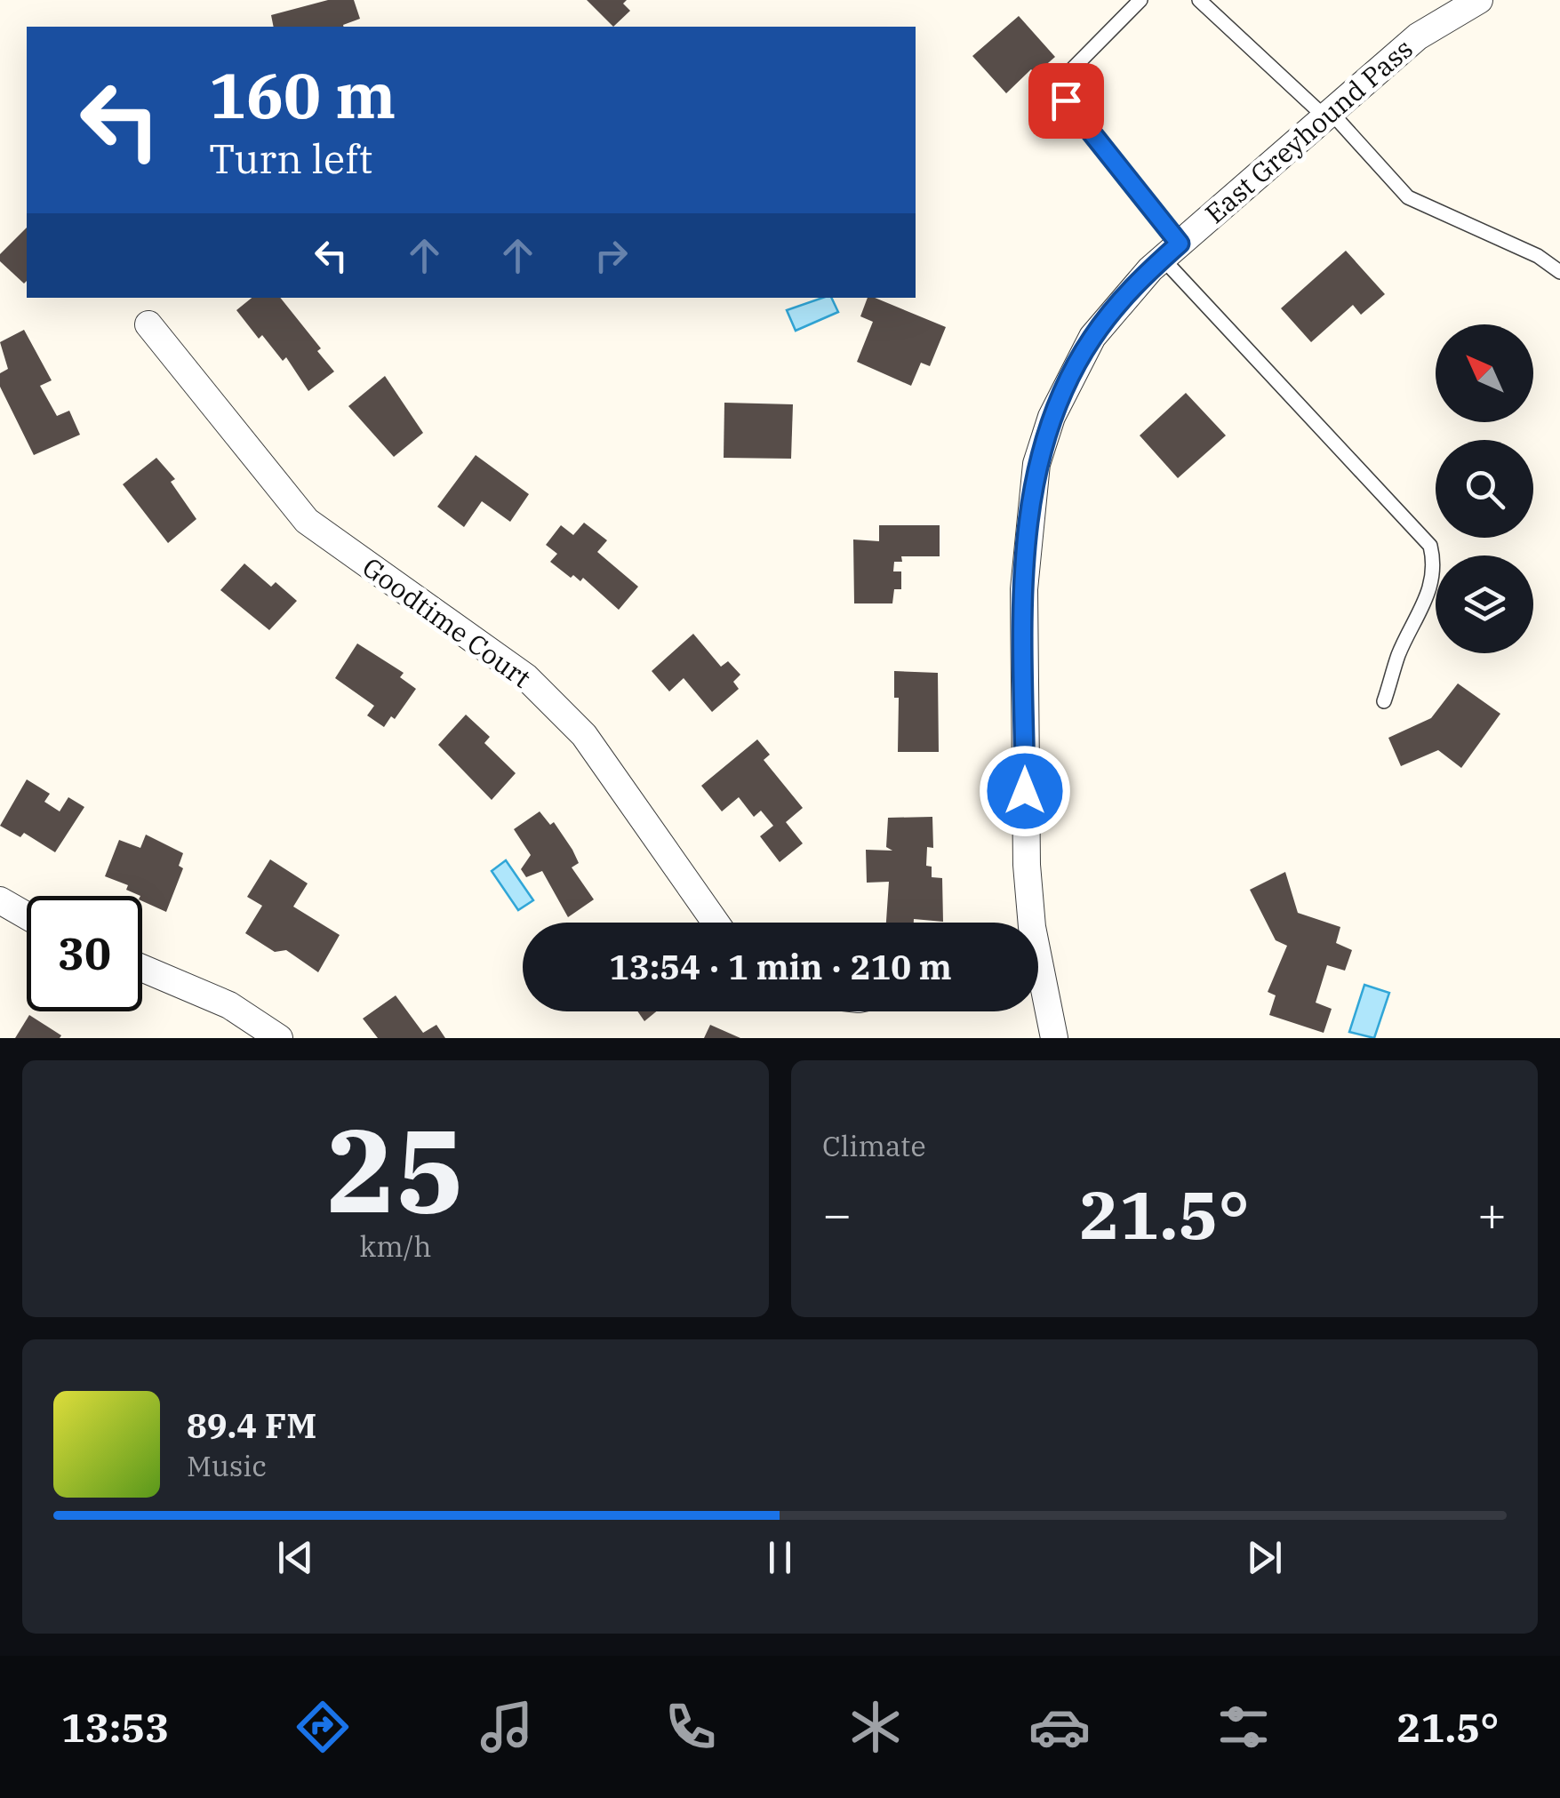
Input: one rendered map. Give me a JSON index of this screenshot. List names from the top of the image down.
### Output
{
  "streets": {
    "street": ["East Greyhound Pass", "Goodtime Court"]
  },
  "north": "top left",
  "page": {
    "turn": ["160 m", "Turn left"],
    "limit": "30",
    "trip": "13:54 · 1 min · 210 m",
    "tile": [
      ["25", "km/h"],
      "Climate"
    ],
    "heat": ["−", "21.5°", "+"],
    "song": ["89.4 FM", "Music"],
    "tabs": ["13:53", "21.5°"]
  }
}
